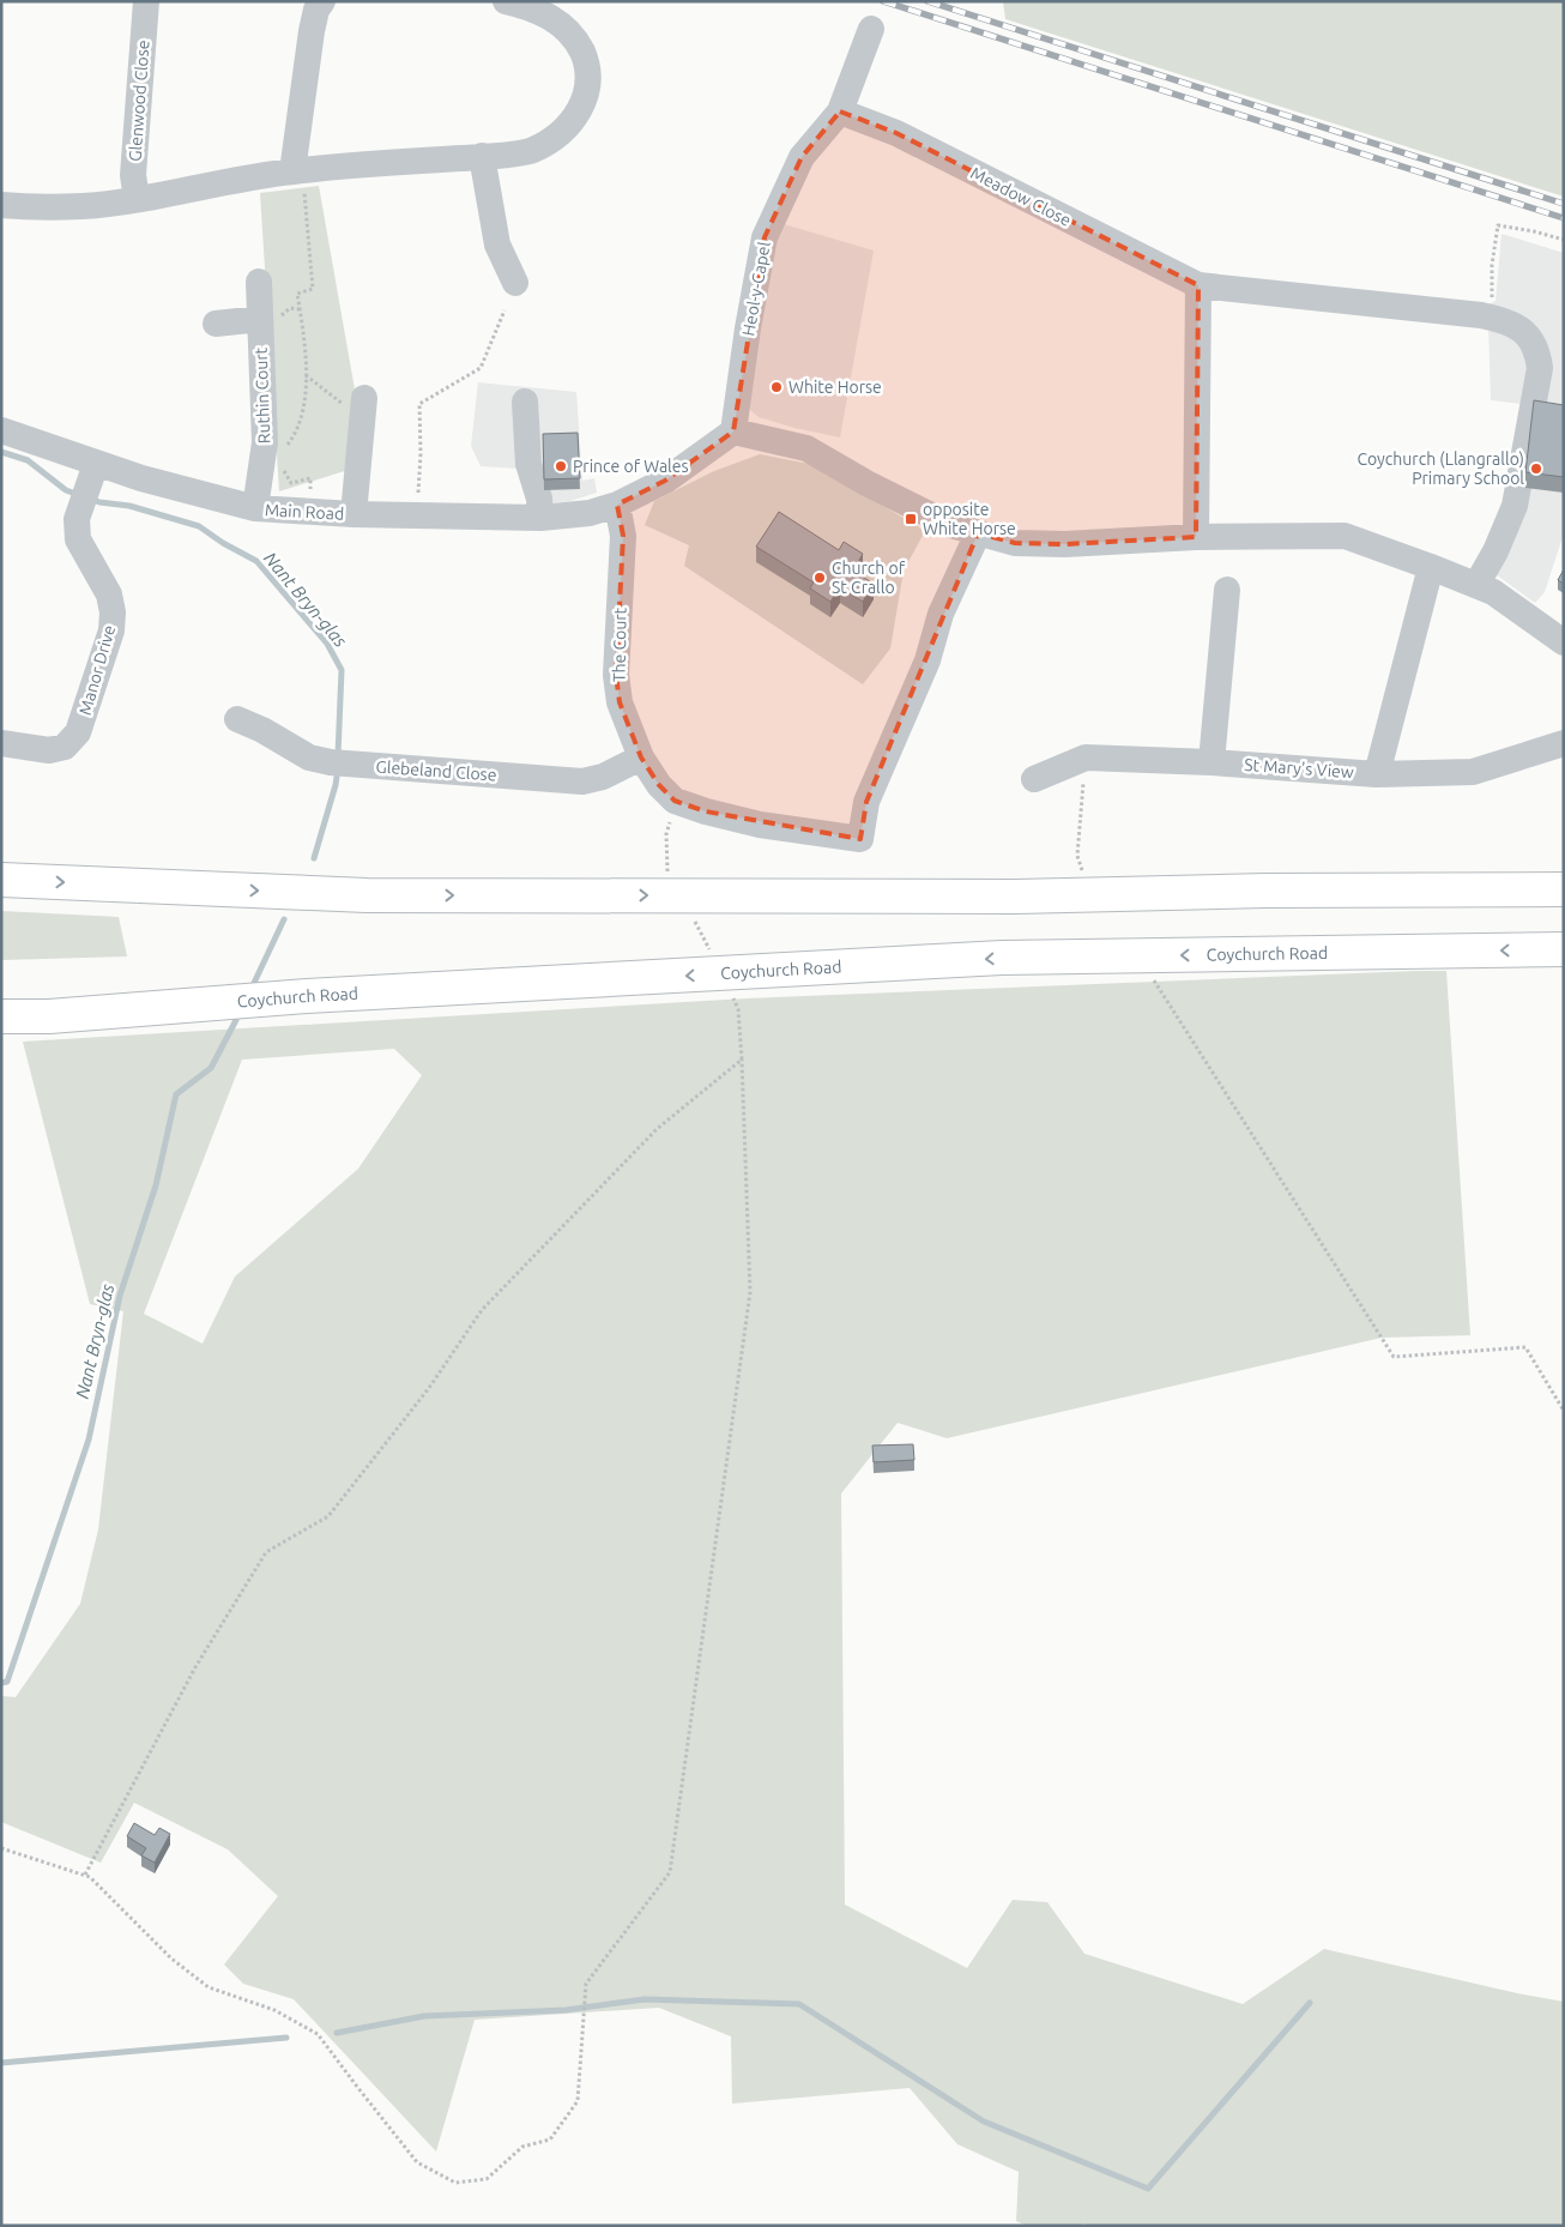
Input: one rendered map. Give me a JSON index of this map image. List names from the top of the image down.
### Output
{
  "streets": {
    "main road": ["Coychurch Road"],
    "street": [
      "Glenwood Close",
      "Meadow Close",
      "Heol-y-Capel",
      "Ruthin Court",
      "Main Road",
      "The Court",
      "Manor Drive",
      "St Mary's View",
      "Glebeland Close"
    ]
  },
  "crossings": [
    ["Meadow Close", "Heol-y-Capel"],
    ["Ruthin Court", "Main Road"],
    ["Main Road", "The Court"],
    ["Main Road", "Manor Drive"],
    ["The Court", "Glebeland Close"]
  ],
  "water": ["Nant Bryn-glas"],
  "places": {
    "other": [
      "White Horse",
      "Prince of Wales",
      "Coychurch (Llangrallo) Primary School",
      "Church of St Crallo"
    ],
    "transit": ["opposite White Horse"]
  }
}
